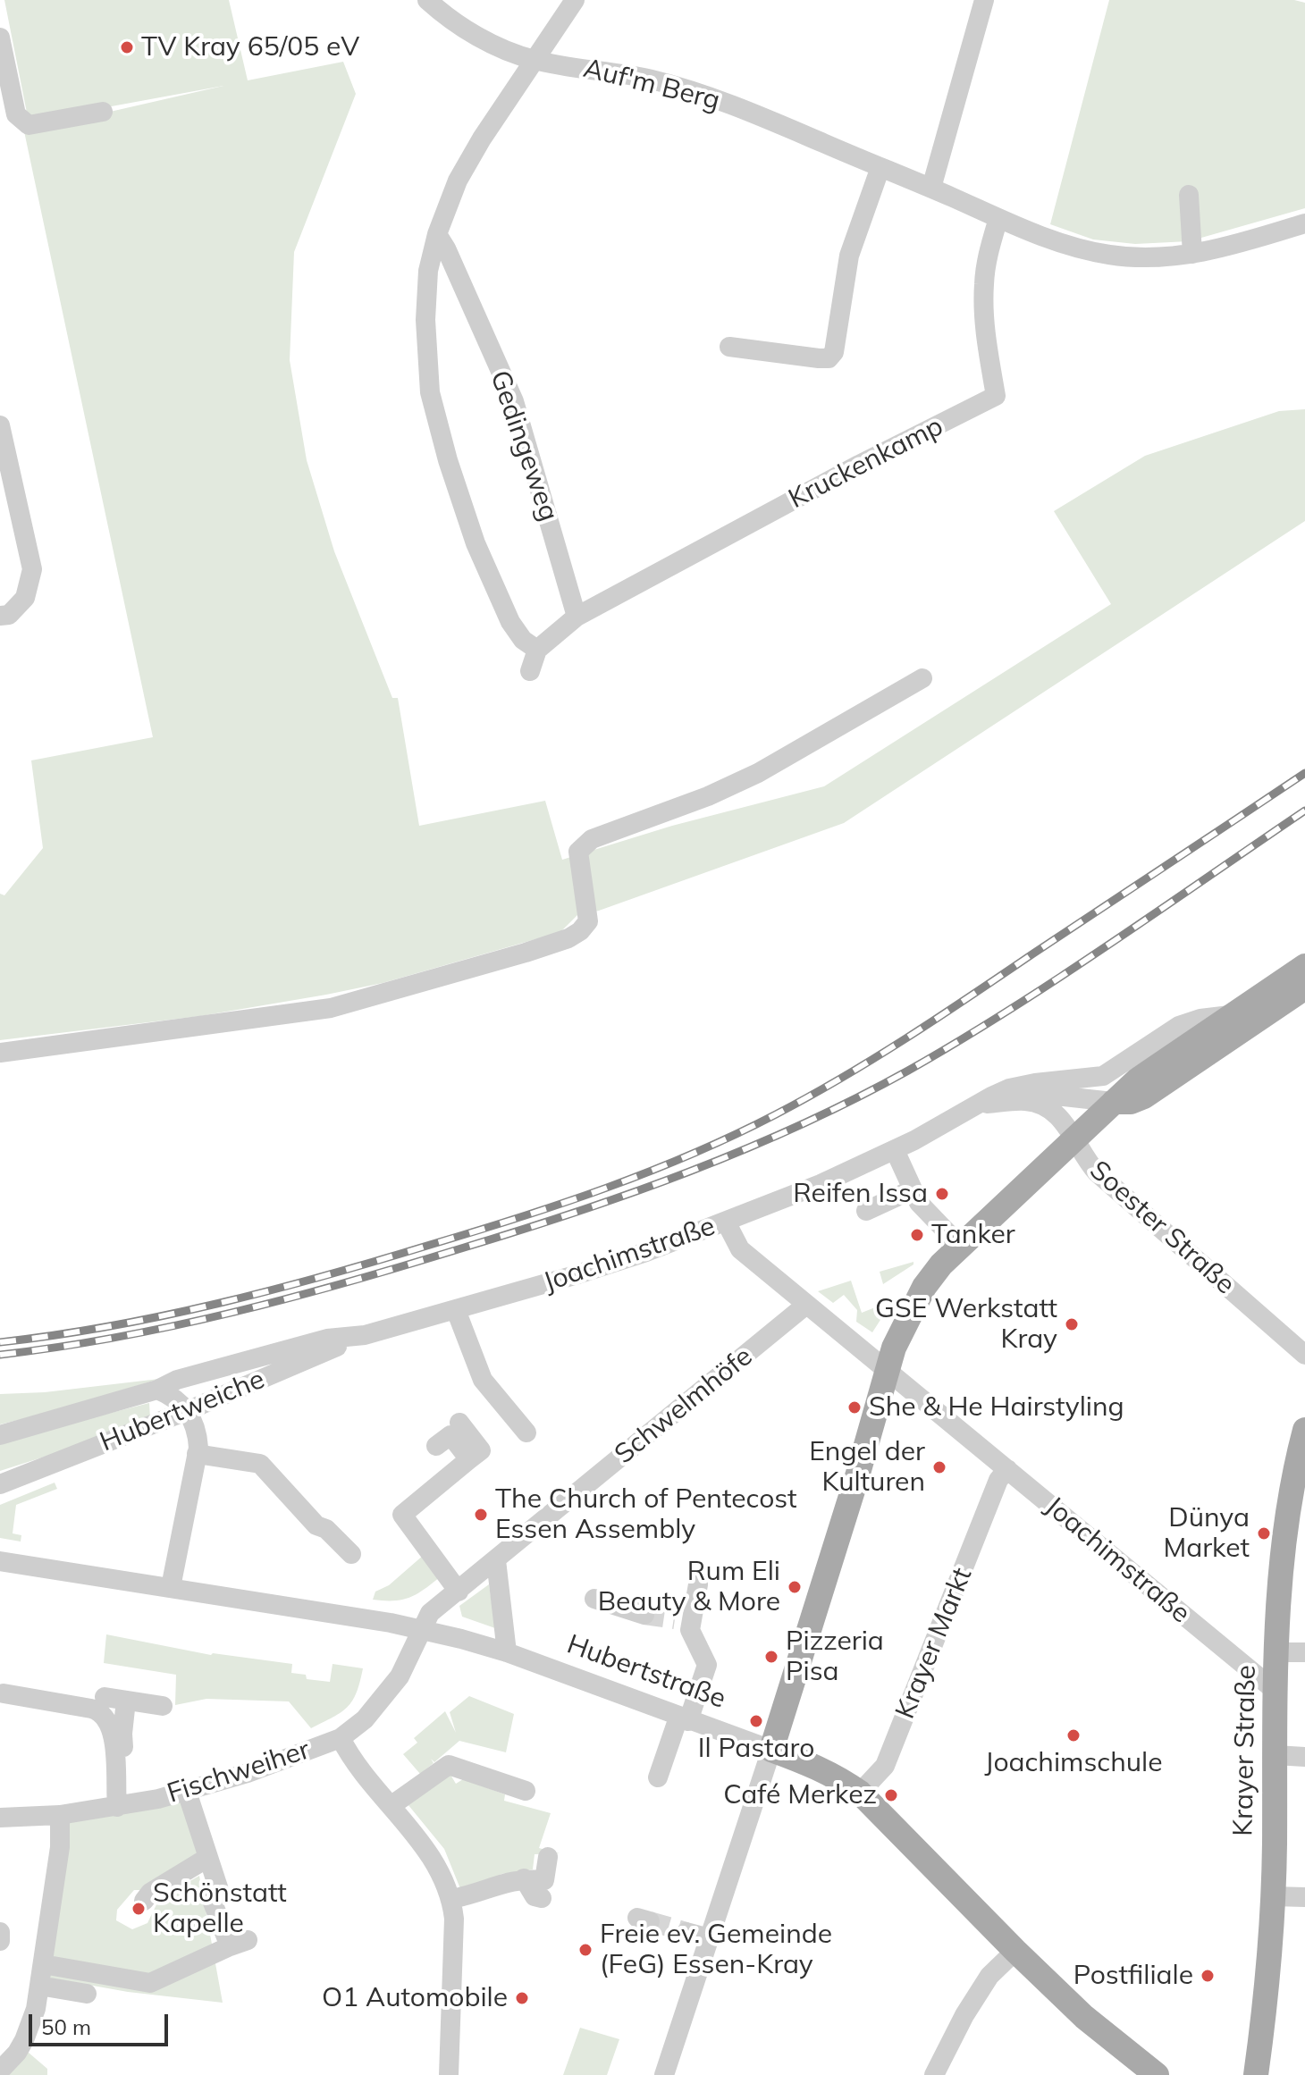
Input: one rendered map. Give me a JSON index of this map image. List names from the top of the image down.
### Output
{
  "streets": {
    "main road": ["Hubertstraße", "Krayer Straße"],
    "street": [
      "Auf'm Berg",
      "Gedingeweg",
      "Kruckenkamp",
      "Soester Straße",
      "Joachimstraße",
      "Schwelmhöfe",
      "Hubertweiche",
      "Krayer Markt",
      "Fischweiher"
    ]
  },
  "crossings": [
    ["Auf'm Berg", "Kruckenkamp"],
    ["Gedingeweg", "Kruckenkamp"],
    ["Soester Straße", "Joachimstraße"],
    ["Joachimstraße", "Schwelmhöfe"],
    ["Joachimstraße", "Hubertweiche"],
    ["Joachimstraße", "Krayer Markt"],
    ["Joachimstraße", "Krayer Straße"],
    ["Schwelmhöfe", "Hubertstraße"],
    ["Schwelmhöfe", "Fischweiher"],
    ["Krayer Markt", "Hubertstraße"],
    ["Hubertstraße", "Fischweiher"]
  ],
  "places": [
    "TV Kray 65/05 eV",
    "Reifen Issa",
    "Tanker",
    "GSE Werkstatt Kray",
    "She & He Hairstyling",
    "Engel der Kulturen",
    "The Church of Pentecost Essen Assembly",
    "Dünya Market",
    "Rum Eli Beauty & More",
    "Pizzeria Pisa",
    "Il Pastaro",
    "Joachimschule",
    "Café Merkez",
    "Schönstatt Kapelle",
    "Freie ev. Gemeinde (FeG) Essen-Kray",
    "Postfiliale",
    "O1 Automobile"
  ],
  "scale_bar": "50 m"
}
